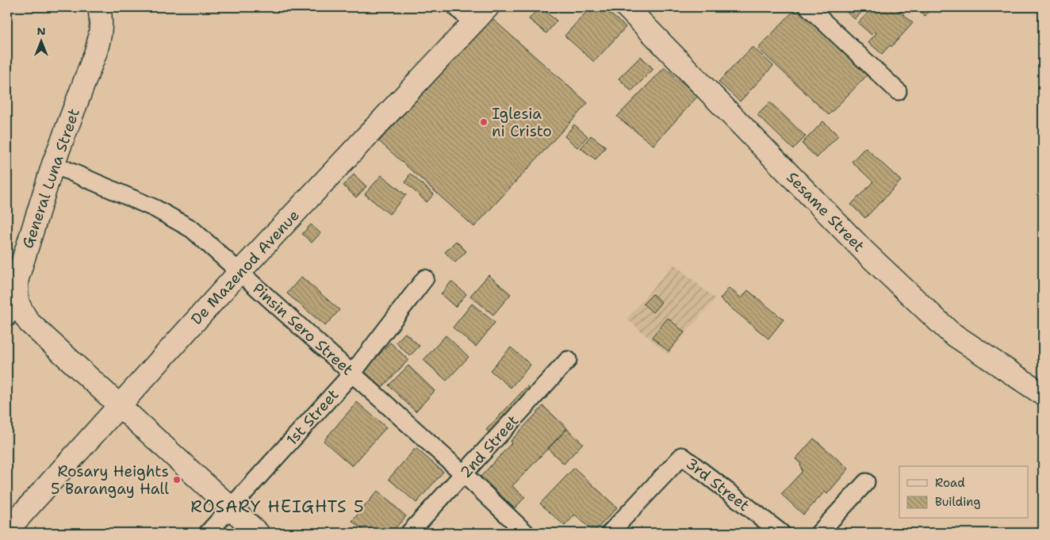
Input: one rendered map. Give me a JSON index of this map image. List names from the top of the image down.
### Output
{
  "streets": {
    "street": [
      "General Luna Street",
      "Sesame Street",
      "De Mazenod Avenue",
      "Pinsin Sero Street",
      "1st Street",
      "2nd Street",
      "3rd Street"
    ]
  },
  "crossings": [
    ["General Luna Street", "De Mazenod Avenue"],
    ["General Luna Street", "Pinsin Sero Street"],
    ["General Luna Street", "1st Street"],
    ["De Mazenod Avenue", "Pinsin Sero Street"],
    ["Pinsin Sero Street", "1st Street"],
    ["Pinsin Sero Street", "2nd Street"]
  ],
  "districts": ["ROSARY HEIGHTS 5"],
  "places": ["Iglesia ni Cristo", "Rosary Heights 5 Barangay Hall"],
  "legend": ["Road", "Building"],
  "north": "top"
}
